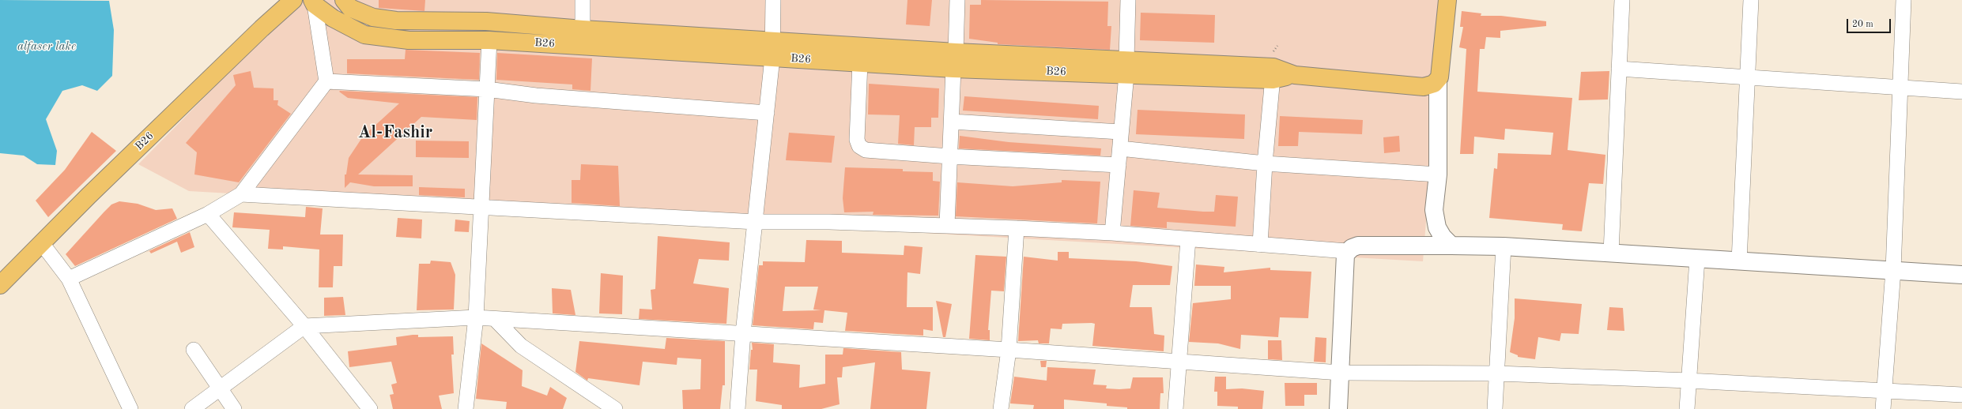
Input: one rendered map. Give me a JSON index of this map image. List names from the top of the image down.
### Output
{
  "streets": {
    "highway": ["B26"]
  },
  "districts": ["Al-Fashir"],
  "water": ["alfaser lake"],
  "scale_bar": "20 m"
}
